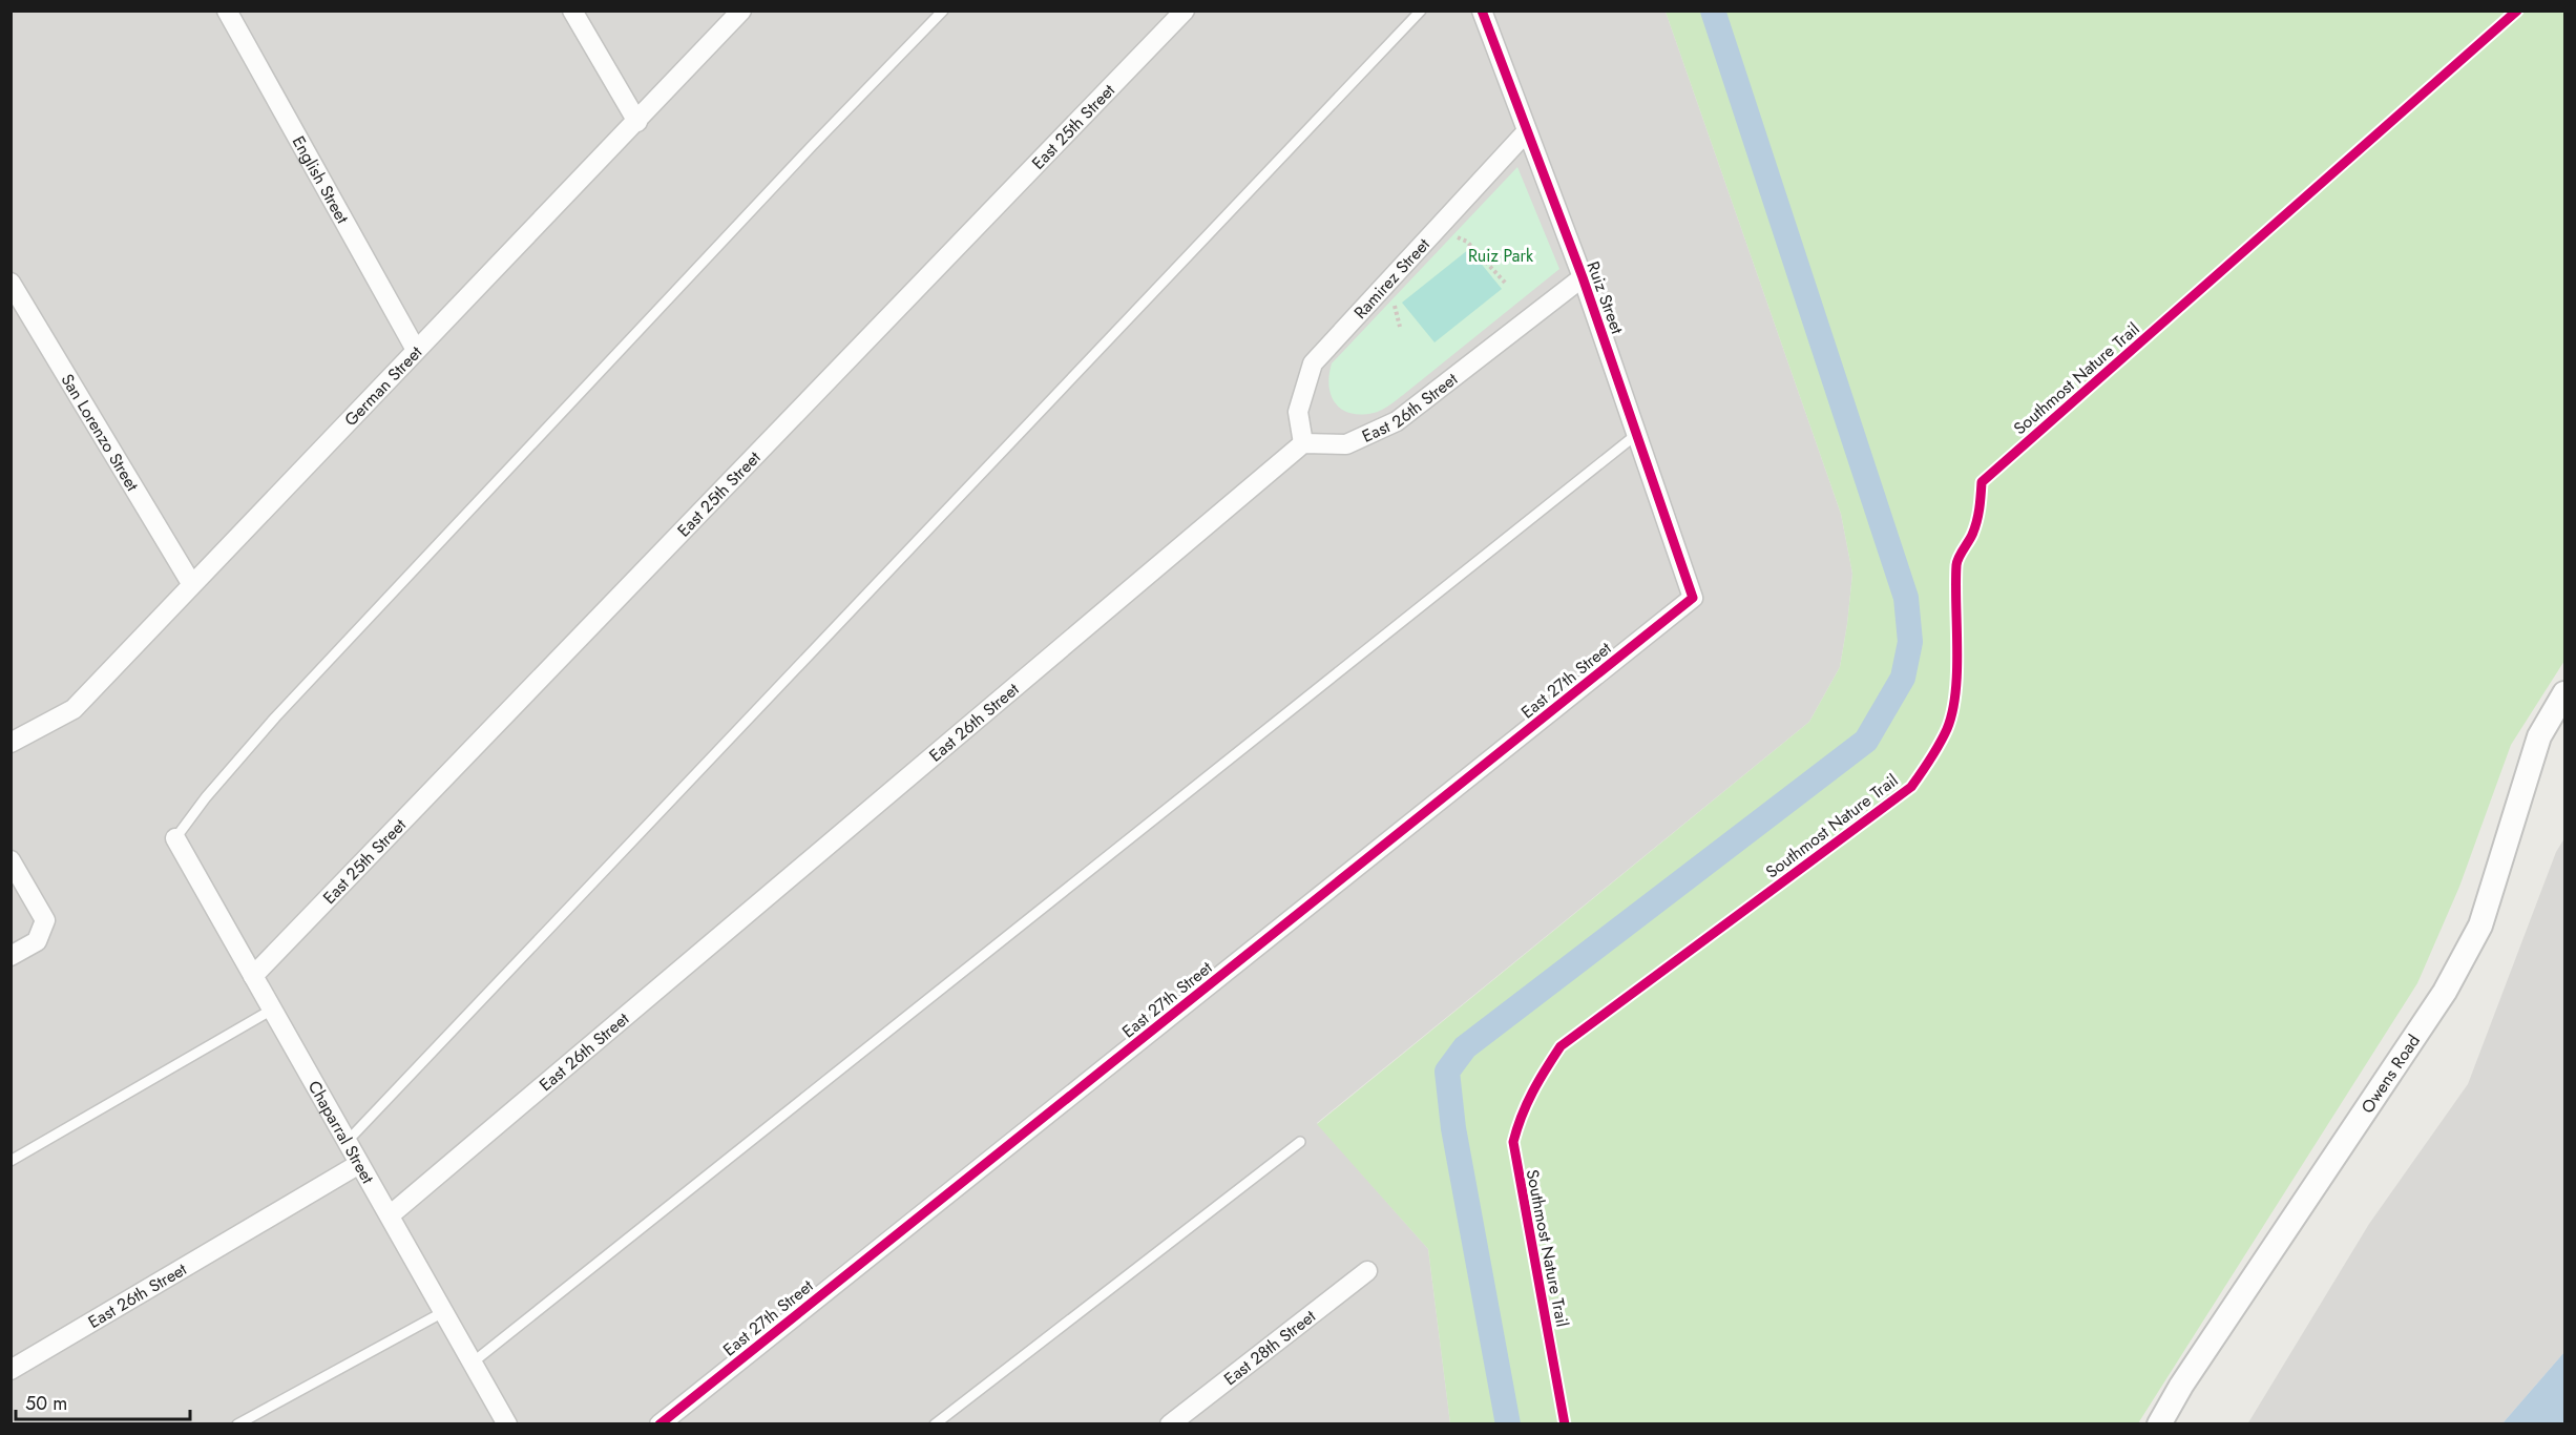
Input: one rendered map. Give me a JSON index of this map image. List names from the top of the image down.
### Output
{
  "streets": {
    "street": [
      "East 25th Street",
      "English Street",
      "Ramirez Street",
      "Ruiz Street",
      "German Street",
      "East 26th Street",
      "San Lorenzo Street",
      "East 27th Street",
      "Owens Road",
      "Chaparral Street",
      "East 28th Street"
    ],
    "cycle path": ["Southmost Nature Trail"]
  },
  "crossings": [
    ["East 25th Street", "Chaparral Street"],
    ["English Street", "German Street"],
    ["Ramirez Street", "Ruiz Street"],
    ["Ramirez Street", "East 26th Street"],
    ["Ruiz Street", "East 26th Street"],
    ["Ruiz Street", "East 27th Street"],
    ["German Street", "San Lorenzo Street"],
    ["East 26th Street", "Chaparral Street"]
  ],
  "parks": ["Ruiz Park"],
  "scale_bar": "50 m"
}
